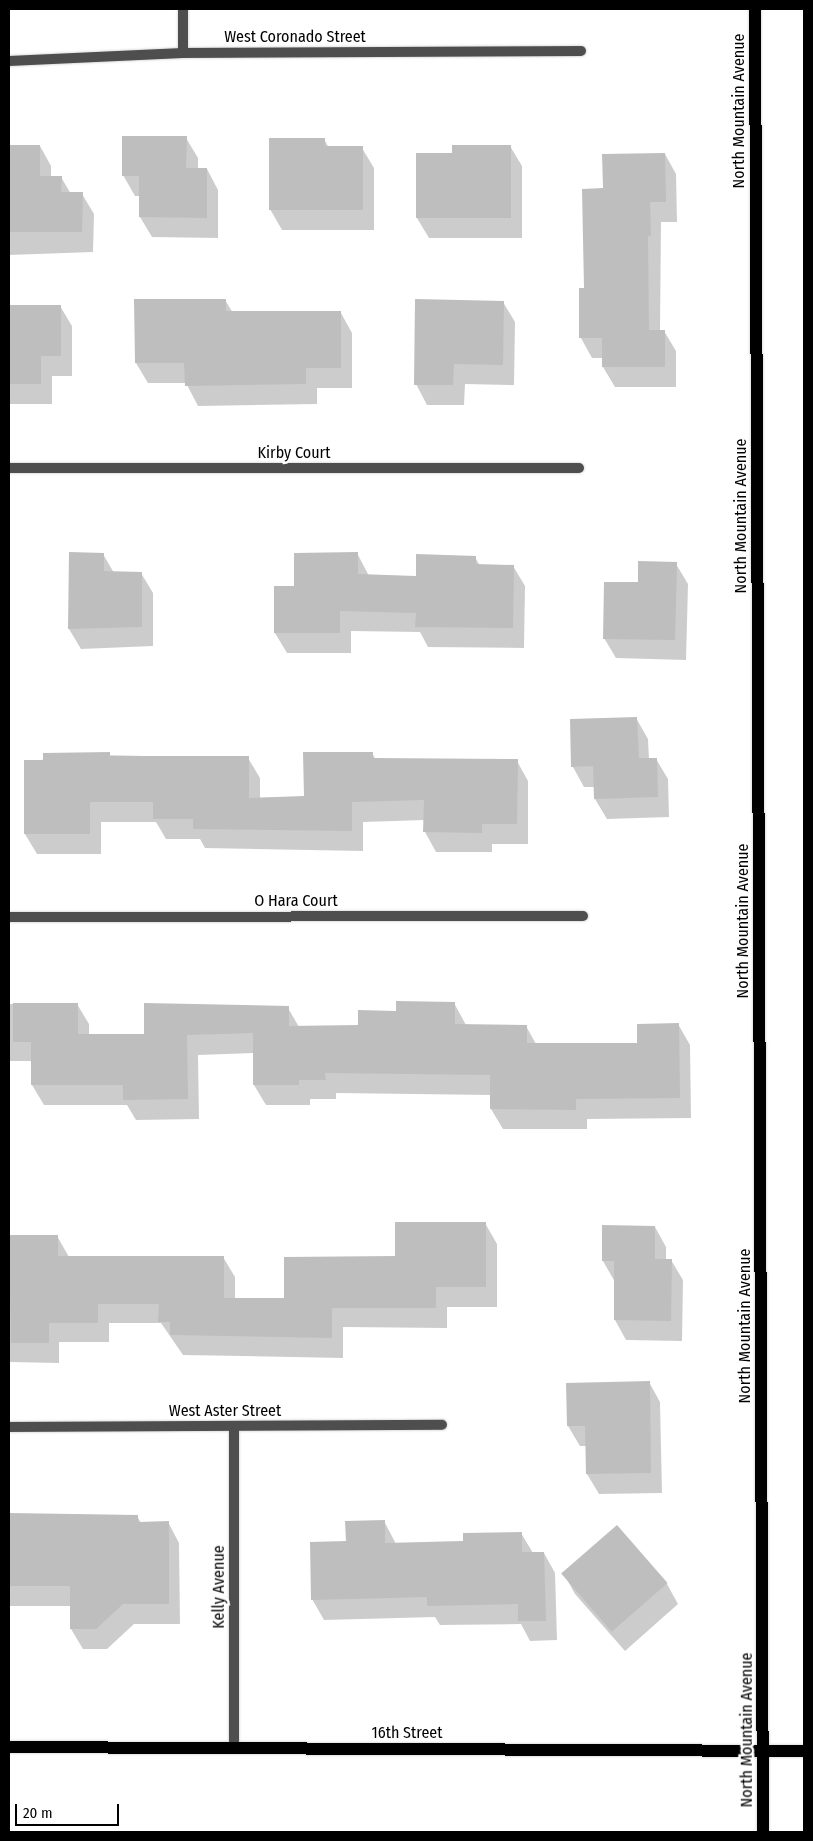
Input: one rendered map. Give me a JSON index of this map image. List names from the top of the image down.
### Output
{
  "streets": {
    "main road": ["North Mountain Avenue", "16th Street"],
    "street": [
      "West Coronado Street",
      "Kirby Court",
      "O Hara Court",
      "West Aster Street",
      "Kelly Avenue"
    ]
  },
  "crossings": [
    ["North Mountain Avenue", "16th Street"],
    ["West Aster Street", "Kelly Avenue"],
    ["Kelly Avenue", "16th Street"]
  ],
  "scale_bar": "20 m"
}
